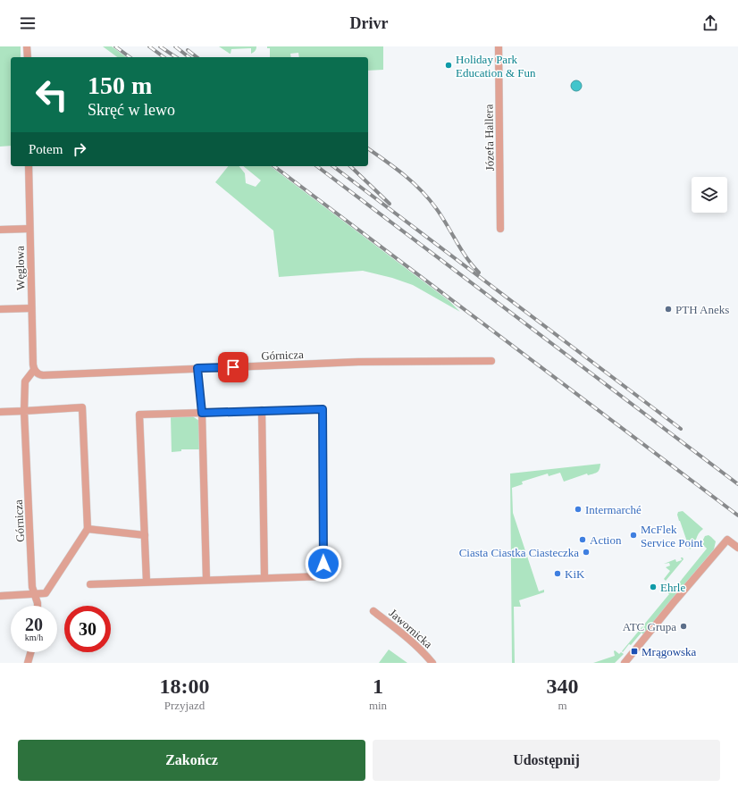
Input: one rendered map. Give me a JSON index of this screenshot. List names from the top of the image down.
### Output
{
  "streets": {
    "street": [
      "Józefa Hallera",
      "Węglowa",
      "Górnicza",
      "Jawornicka"
    ]
  },
  "crossings": [
    ["Węglowa", "Górnicza"]
  ],
  "places": {
    "other": [
      "Holiday Park Education & Fun",
      "PTH Aneks",
      "Intermarché",
      "McFlek Service Point",
      "Action",
      "Ciasta Ciastka Ciasteczka",
      "KiK",
      "Ehrle",
      "ATC Grupa"
    ],
    "transit": ["Mrągowska"]
  },
  "page": {
    "header": "Drivr",
    "turn": ["150 m", "Skręć w lewo"],
    "then": "Potem",
    "speed": "20 km/h",
    "limit": "30",
    "eta": [
      "18:00",
      "Przyjazd",
      "1",
      "min",
      "340",
      "m"
    ],
    "buttons": ["Zakończ", "Udostępnij"]
  }
}
